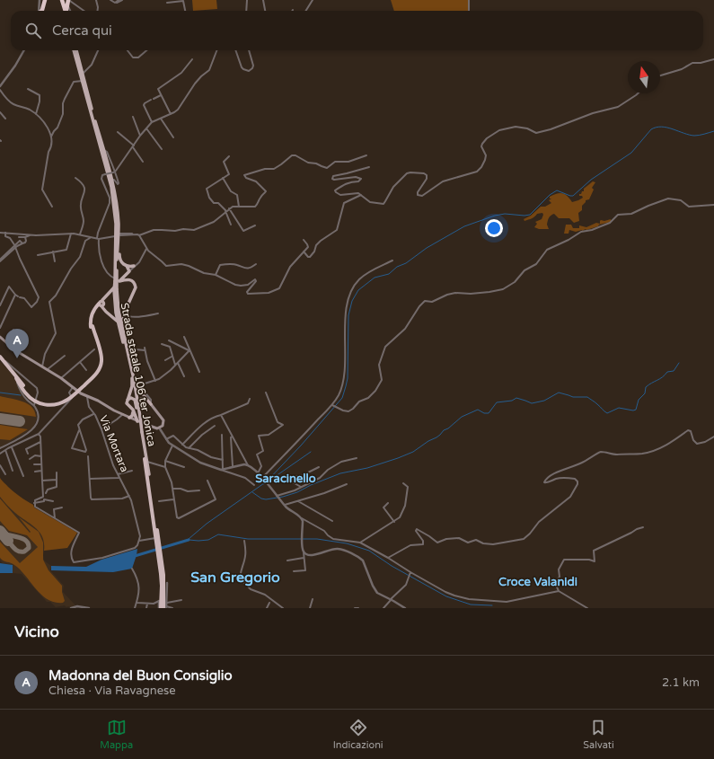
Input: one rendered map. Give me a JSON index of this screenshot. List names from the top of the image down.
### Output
{
  "streets": {
    "highway": ["Strada statale 106 ter Jonica"],
    "street": ["Via Mortara"]
  },
  "districts": ["Saracinello", "San Gregorio", "Croce Valanidi"],
  "north": "top",
  "page": {
    "search": "Cerca qui",
    "pins": "A",
    "heading": "Vicino",
    "list": [
      {
        "mark": "A",
        "name": "Madonna del Buon Consiglio",
        "note": "Chiesa · Via Ravagnese",
        "value": "2.1 km"
      }
    ],
    "nav": ["Mappa", "Indicazioni", "Salvati"]
  }
}
